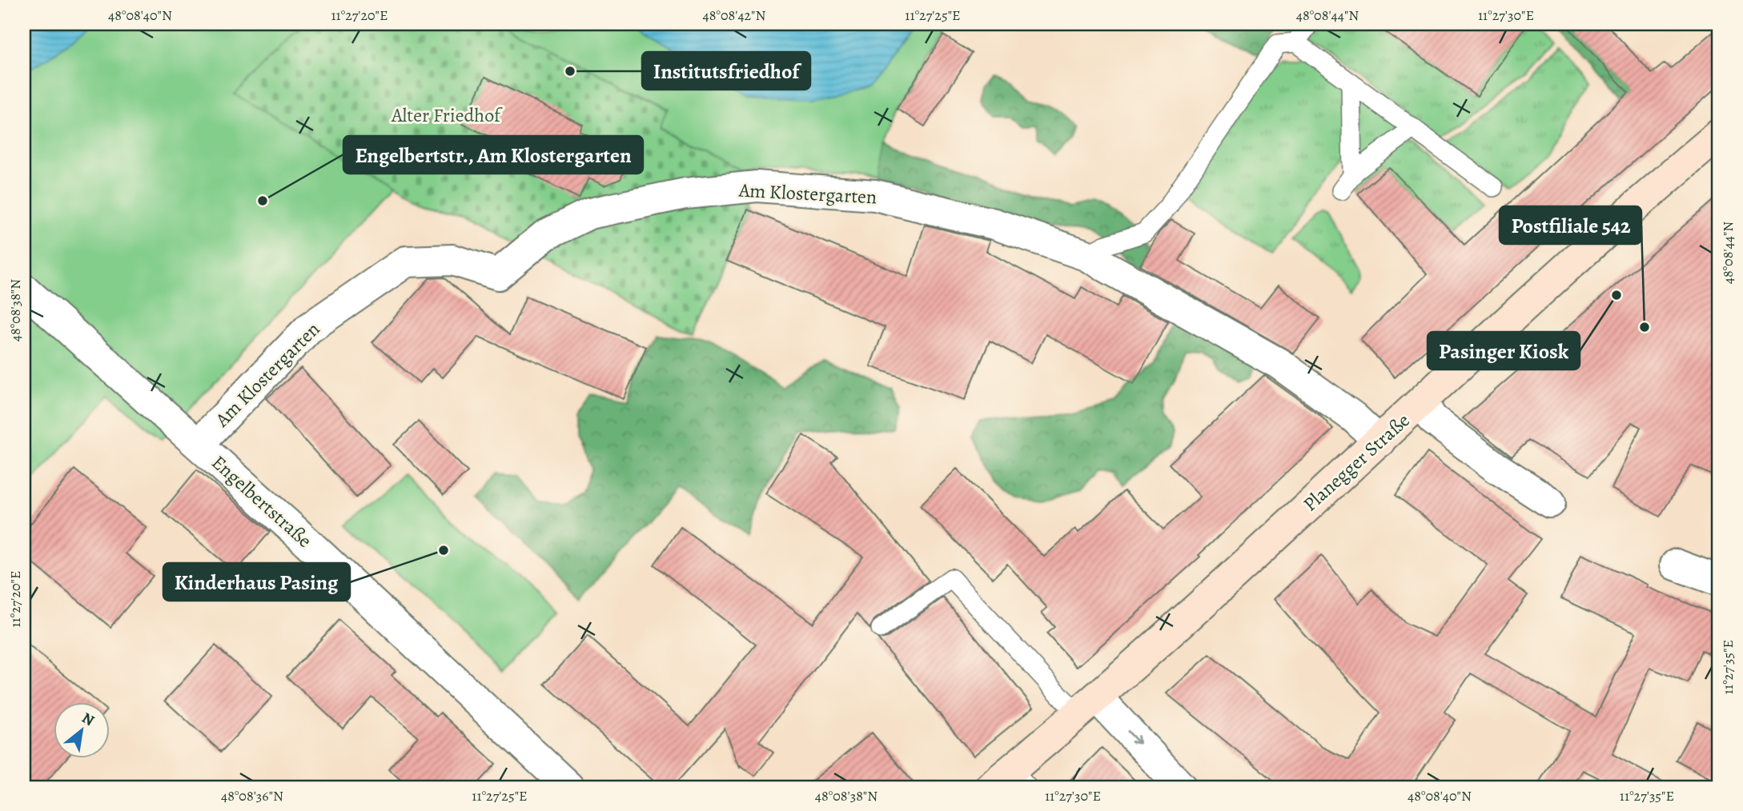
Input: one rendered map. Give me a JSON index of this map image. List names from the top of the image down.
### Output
{
  "streets": {
    "main road": ["Planegger Straße"],
    "street": ["Am Klostergarten", "Engelbertstraße"]
  },
  "crossings": [
    ["Am Klostergarten", "Planegger Straße"],
    ["Am Klostergarten", "Engelbertstraße"]
  ],
  "parks": ["Alter Friedhof"],
  "places": [
    "Institutsfriedhof",
    "Engelbertstr., Am Klostergarten",
    "Pasinger Kiosk",
    "Postfiliale 542",
    "Kinderhaus Pasing"
  ],
  "north": "top right",
  "coordinates": [
    "48°08'40\"N",
    "11°27'20\"E",
    "48°08'42\"N",
    "11°27'25\"E",
    "48°08'44\"N",
    "11°27'30\"E",
    "48°08'38\"N",
    "11°27'35\"E",
    "48°08'36\"N"
  ]
}
